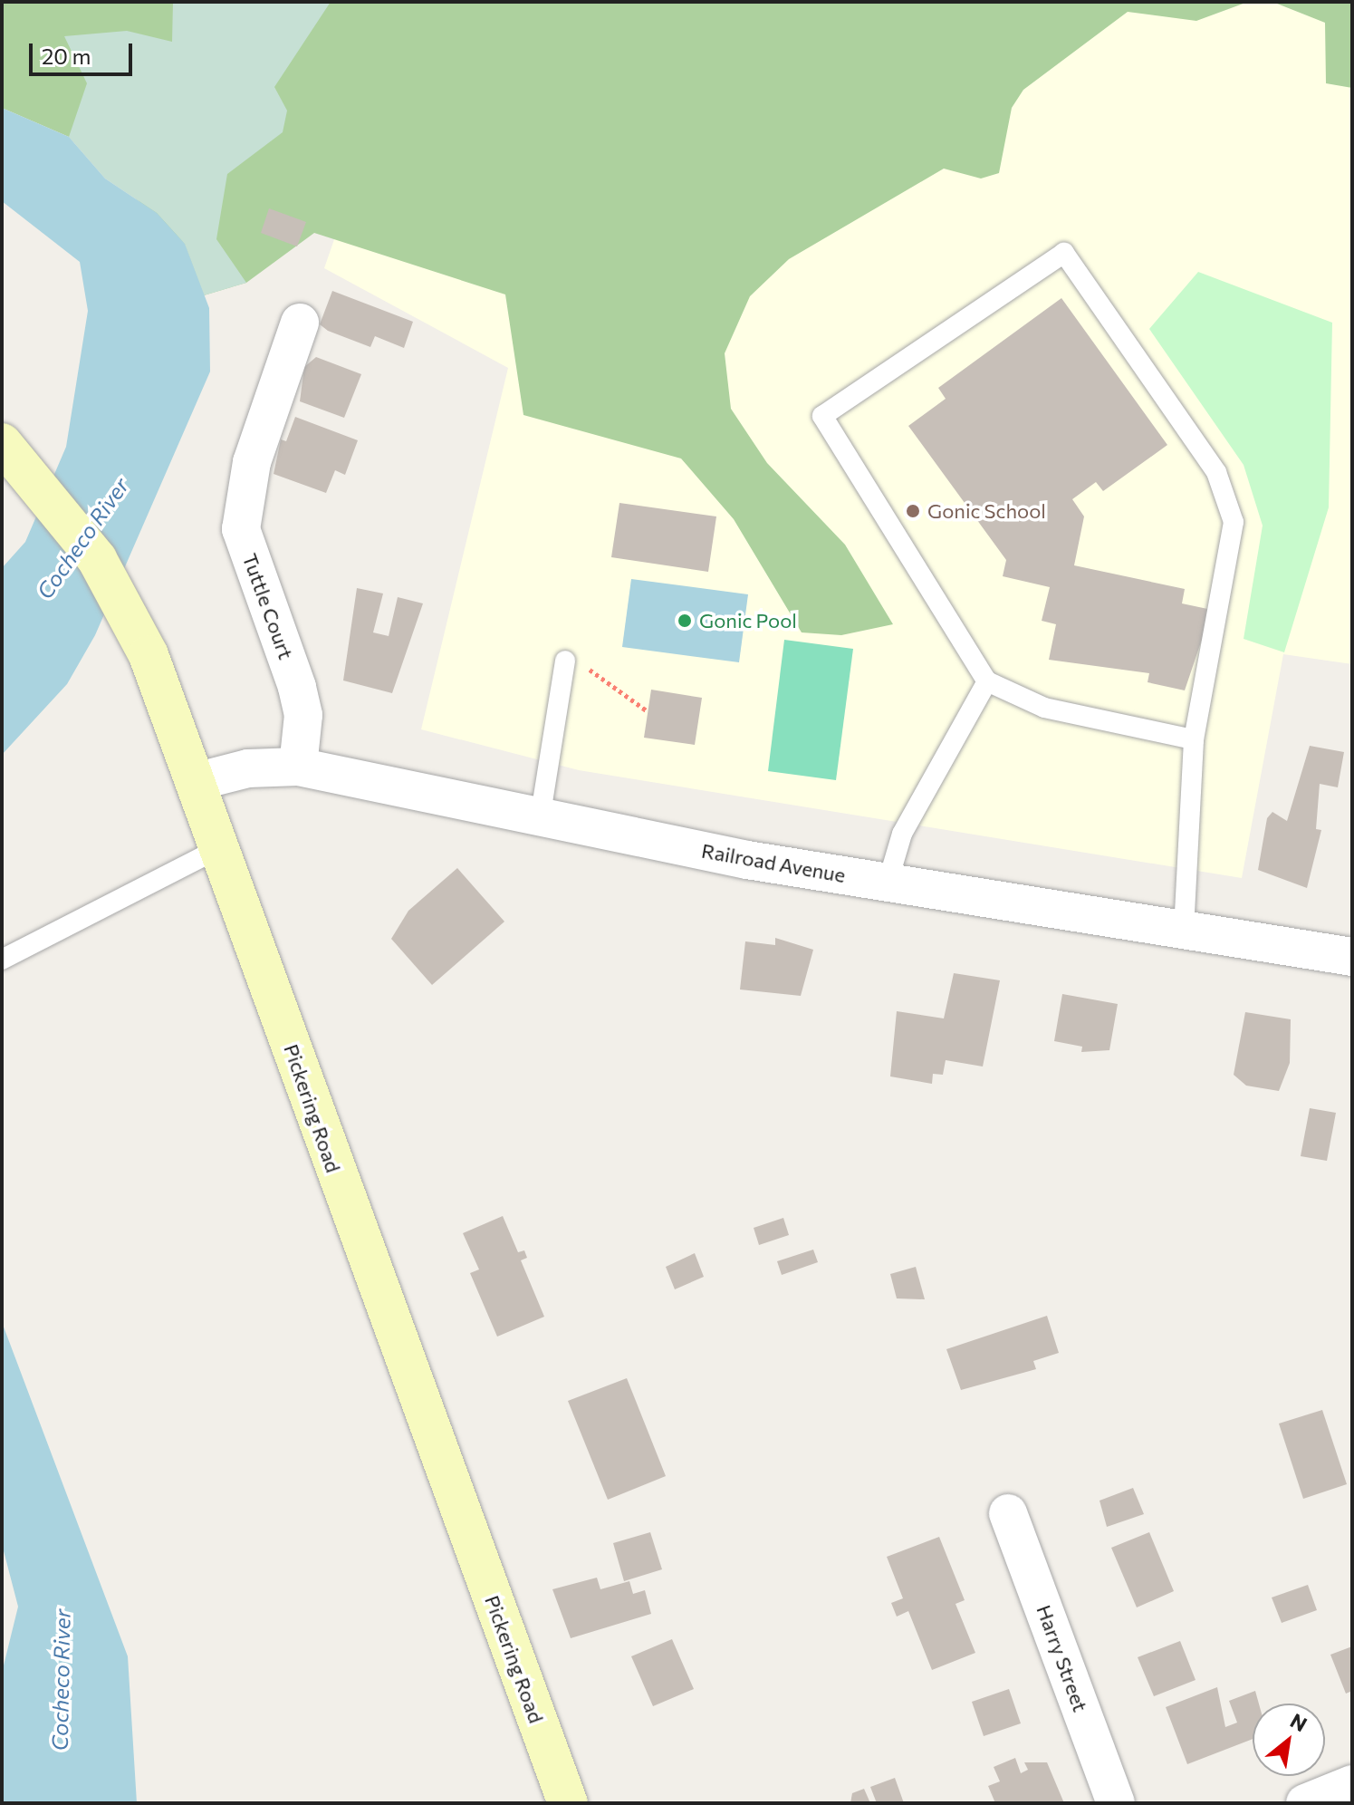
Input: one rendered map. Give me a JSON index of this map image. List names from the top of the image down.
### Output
{
  "streets": {
    "main road": ["Pickering Road"],
    "street": ["Tuttle Court", "Railroad Avenue", "Harry Street"]
  },
  "crossings": [
    ["Tuttle Court", "Railroad Avenue"],
    ["Railroad Avenue", "Pickering Road"]
  ],
  "water": ["Cocheco River"],
  "places": ["Gonic School", "Gonic Pool"],
  "scale_bar": "20 m",
  "north": "top right"
}
